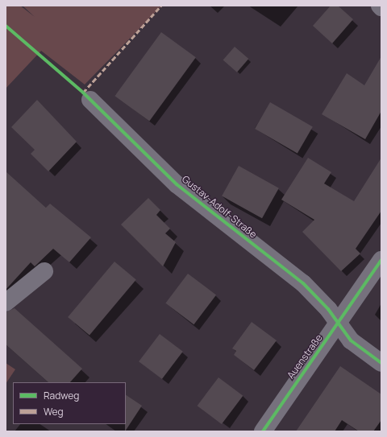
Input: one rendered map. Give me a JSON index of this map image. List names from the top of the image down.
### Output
{
  "streets": {
    "street": ["Gustav-Adolf-Straße", "Auenstraße"]
  },
  "crossings": [
    ["Gustav-Adolf-Straße", "Auenstraße"]
  ],
  "legend": ["Radweg", "Weg"]
}
